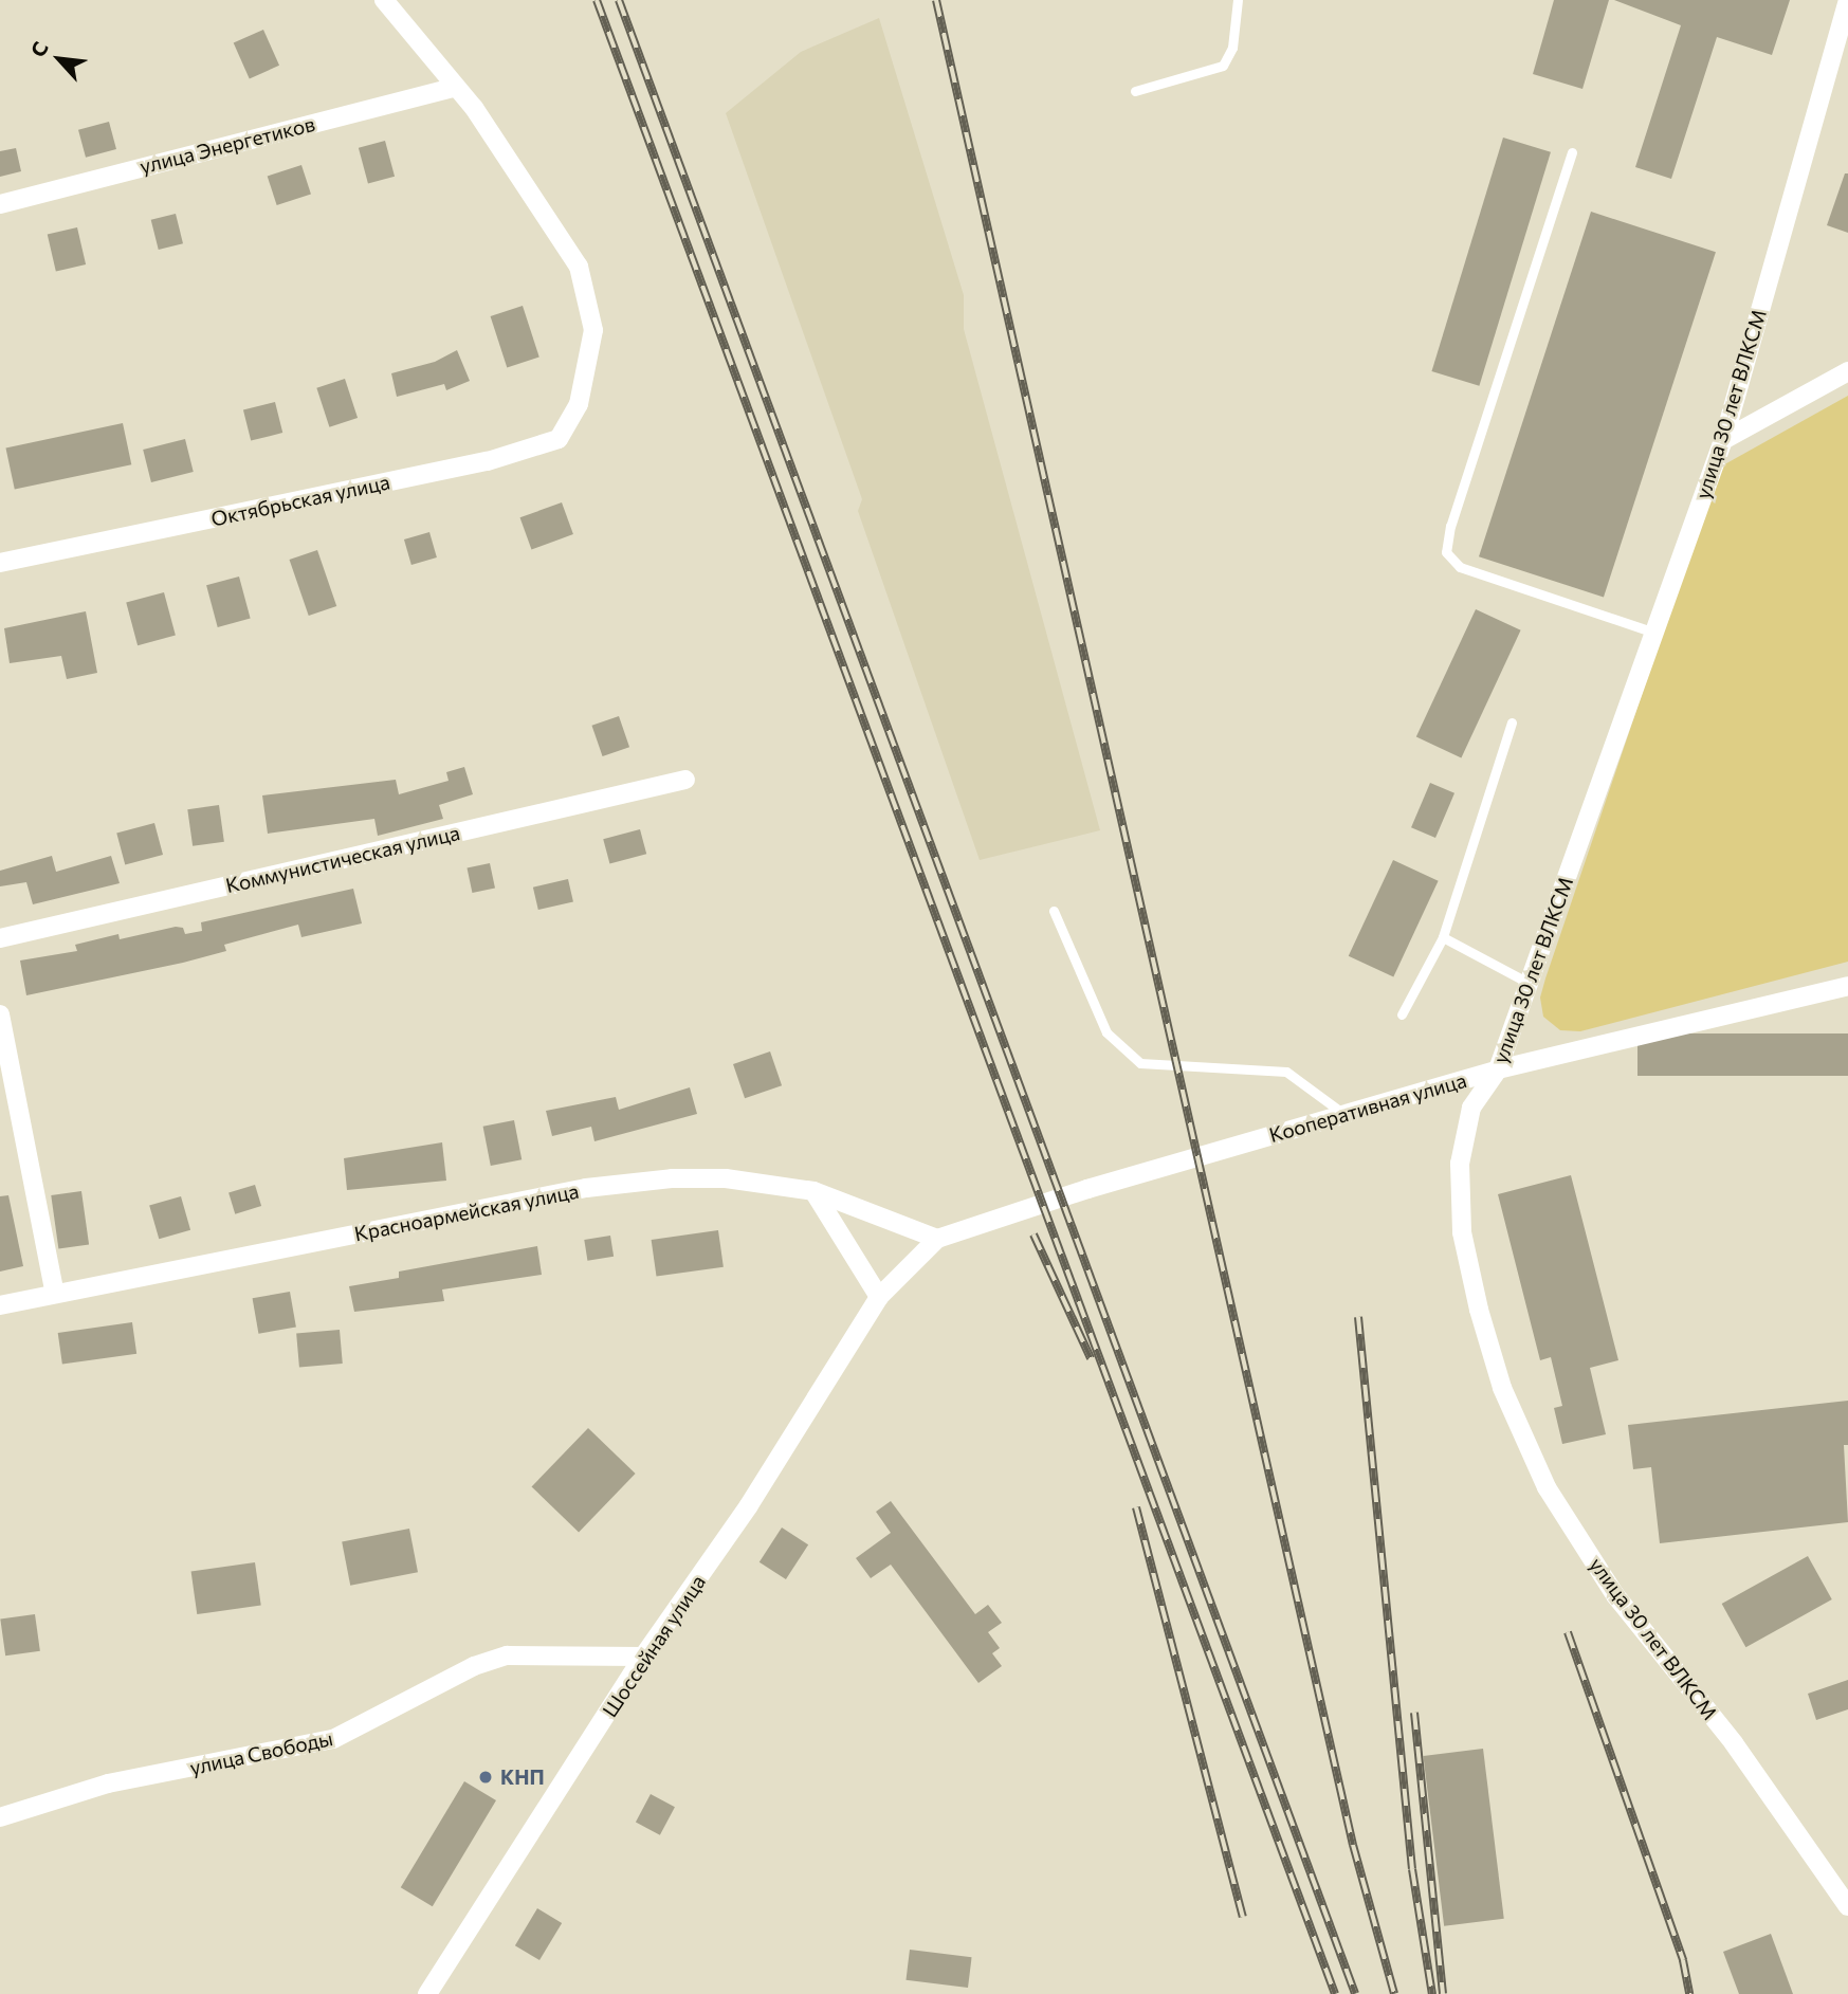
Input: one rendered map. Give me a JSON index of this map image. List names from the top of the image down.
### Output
{
  "streets": {
    "street": [
      "улица Энергетиков",
      "улица 30 лет ВЛКСМ",
      "Октябрьская улица",
      "Коммунистическая улица",
      "Кооперативная улица",
      "Красноармейская улица",
      "Шоссейная улица",
      "улица Свободы"
    ]
  },
  "crossings": [
    ["улица Энергетиков", "Октябрьская улица"],
    ["улица 30 лет ВЛКСМ", "Кооперативная улица"],
    ["Кооперативная улица", "Шоссейная улица"],
    ["Шоссейная улица", "улица Свободы"]
  ],
  "places": ["КНП"],
  "north": "top left"
}
